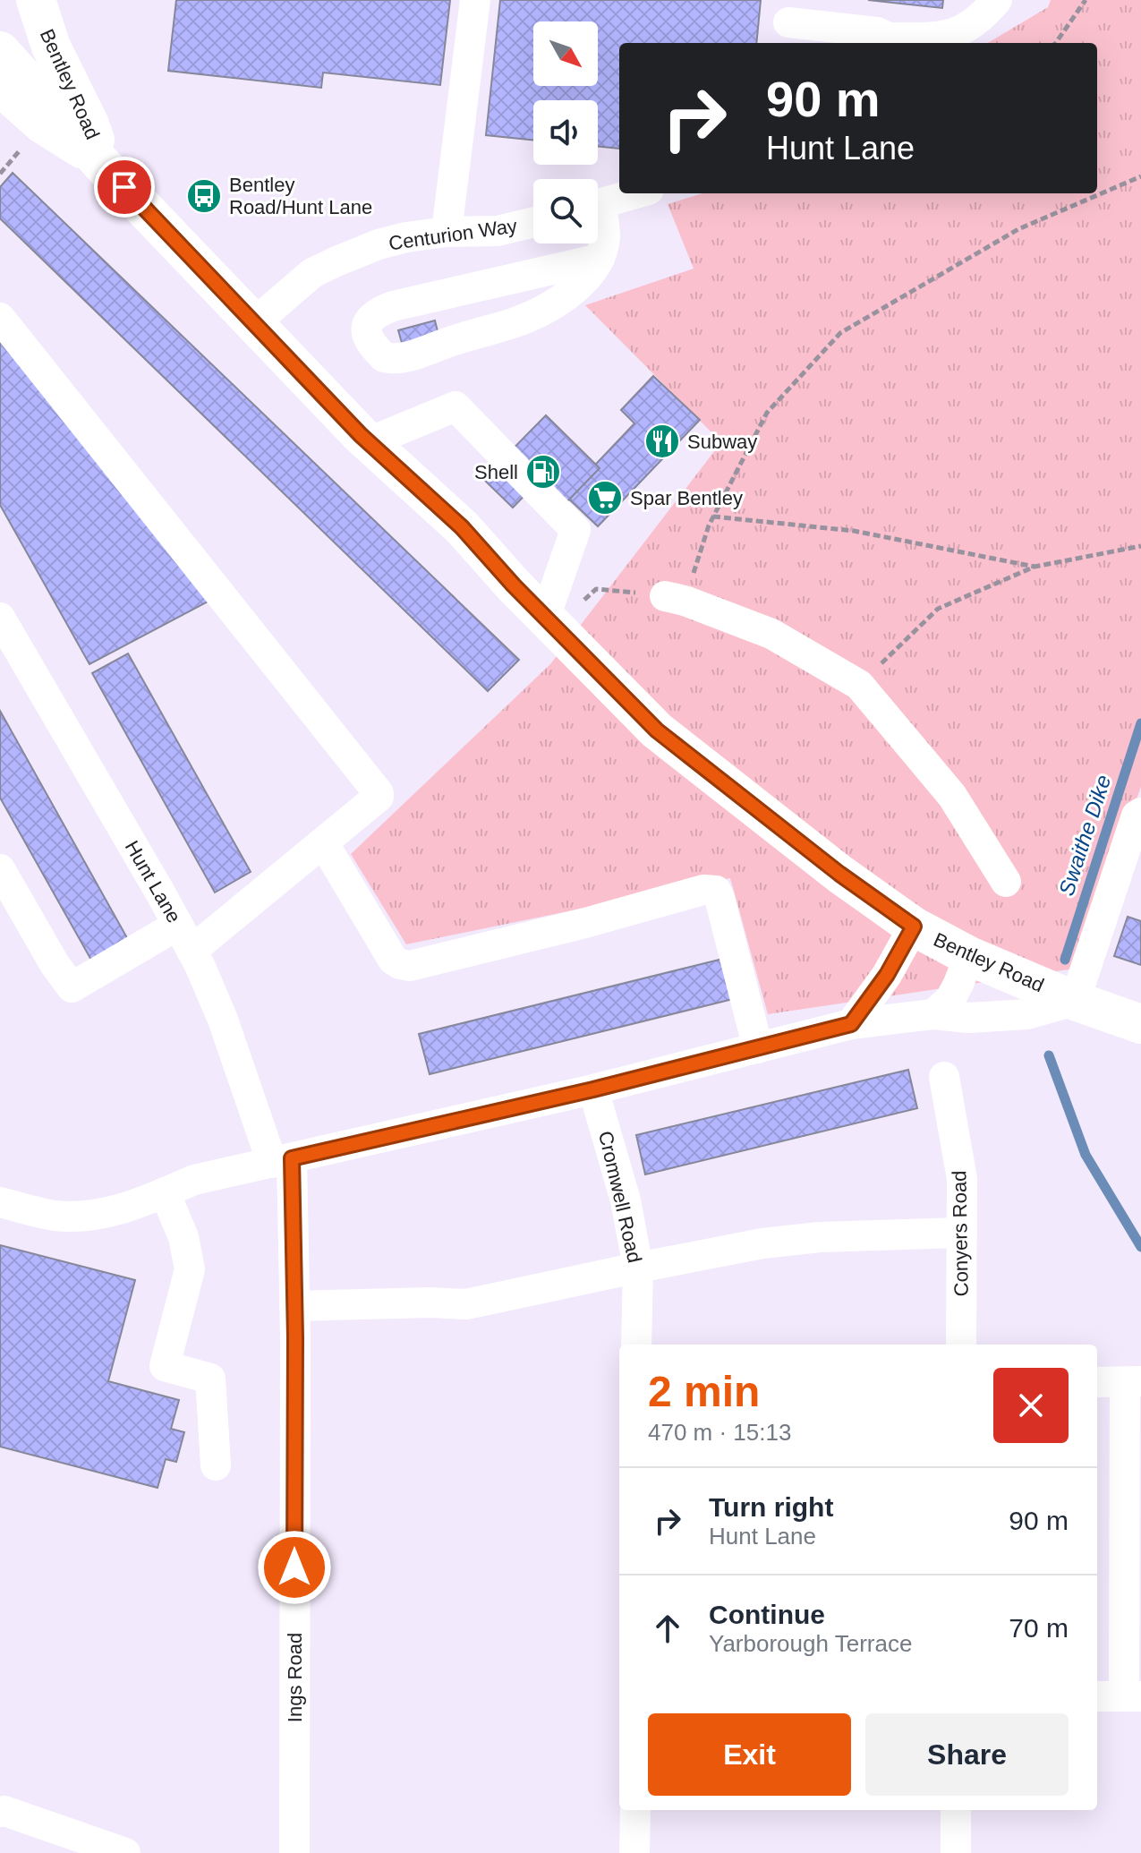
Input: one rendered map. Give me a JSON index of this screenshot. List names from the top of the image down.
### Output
{
  "streets": {
    "highway": ["Bentley Road"],
    "street": [
      "Centurion Way",
      "Hunt Lane",
      "Cromwell Road",
      "Conyers Road",
      "Ings Road"
    ]
  },
  "crossings": [
    ["Bentley Road", "Centurion Way"],
    ["Hunt Lane", "Ings Road"]
  ],
  "water": ["Swaithe Dike"],
  "places": {
    "bus stop": ["Bentley Road/Hunt Lane"],
    "restaurant": ["Subway"],
    "fuel station": ["Shell"],
    "supermarket": ["Spar Bentley"]
  },
  "north": "bottom right",
  "page": {
    "turn": ["90 m", "Hunt Lane"],
    "heading": ["2 min", "470 m · 15:13"],
    "list": [
      {
        "name": "Turn right",
        "note": "Hunt Lane",
        "value": "90 m"
      },
      {
        "name": "Continue",
        "note": "Yarborough Terrace",
        "value": "70 m"
      }
    ],
    "buttons": ["Exit", "Share"]
  }
}
